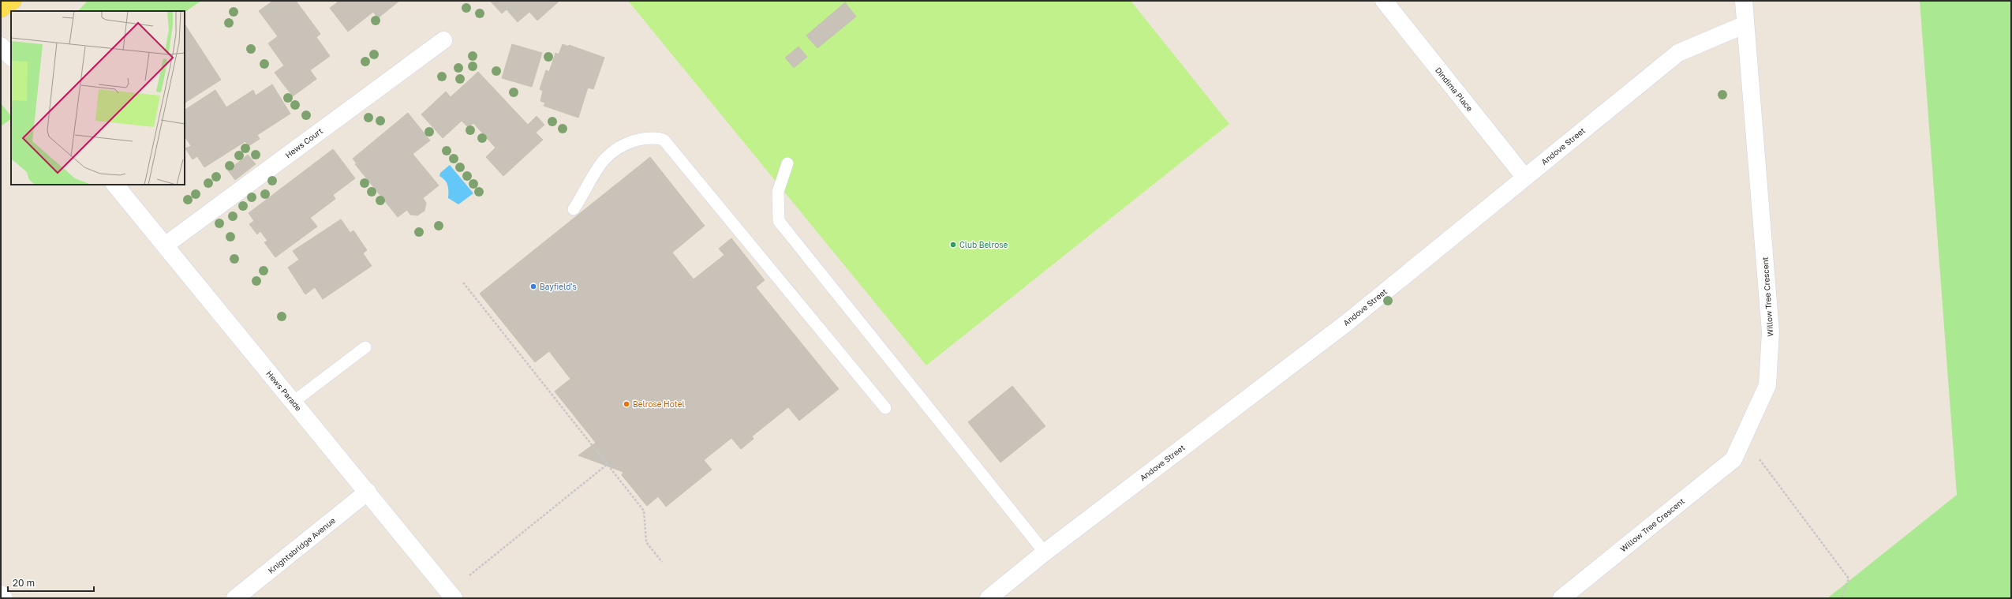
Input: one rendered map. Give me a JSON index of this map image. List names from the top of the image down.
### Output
{
  "streets": {
    "street": [
      "Dindima Place",
      "Hews Court",
      "Andove Street",
      "Willow Tree Crescent",
      "Hews Parade",
      "Knightsbridge Avenue"
    ]
  },
  "crossings": [
    ["Dindima Place", "Andove Street"],
    ["Hews Court", "Hews Parade"],
    ["Andove Street", "Willow Tree Crescent"],
    ["Hews Parade", "Knightsbridge Avenue"]
  ],
  "places": ["Club Belrose", "Bayfield's", "Belrose Hotel"],
  "scale_bar": "20 m"
}
